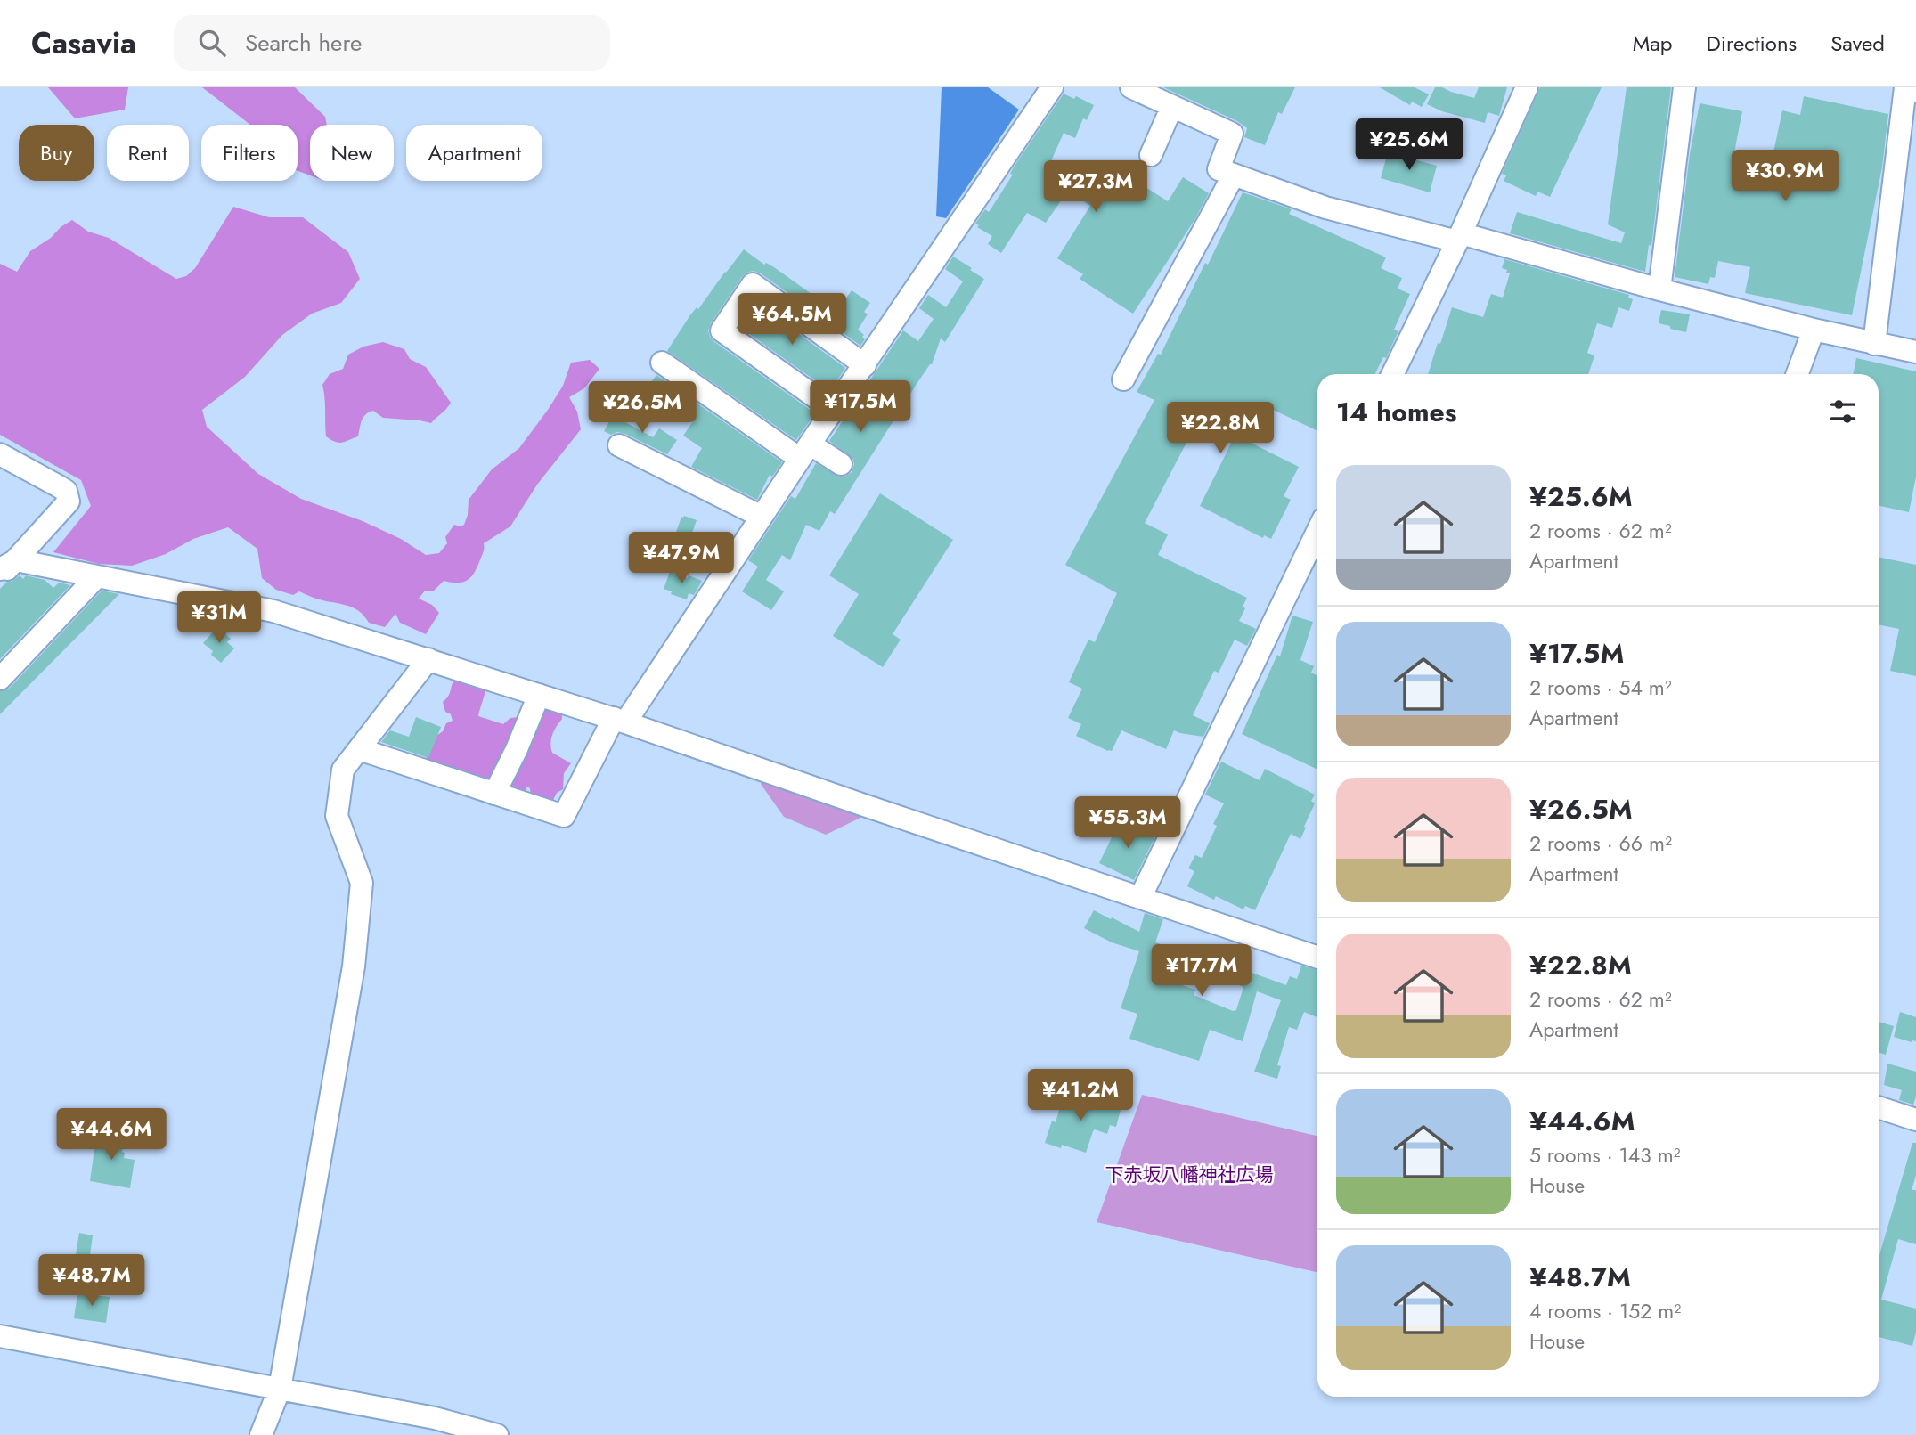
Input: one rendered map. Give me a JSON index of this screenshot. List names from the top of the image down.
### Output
{
  "parks": ["下赤坂八幡神社広場"],
  "page": {
    "header": "Casavia",
    "search": "Search here",
    "nav": ["Map", "Directions", "Saved"],
    "price": [
      "¥25.6M",
      "¥30.9M",
      "¥27.3M",
      "¥64.5M",
      "¥17.5M",
      "¥26.5M",
      "¥22.8M",
      "¥47.9M",
      "¥31M",
      "¥55.3M",
      "¥17.7M",
      "¥41.2M",
      "¥44.6M",
      "¥48.7M"
    ],
    "chip": [
      "Buy",
      "Rent",
      "Filters",
      "New",
      "Apartment"
    ],
    "heading": "14 homes",
    "list": [
      {
        "name": "¥25.6M",
        "note": "2 rooms · 62 m² · Apartment"
      },
      {
        "name": "¥17.5M",
        "note": "2 rooms · 54 m² · Apartment"
      },
      {
        "name": "¥26.5M",
        "note": "2 rooms · 66 m² · Apartment"
      },
      {
        "name": "¥22.8M",
        "note": "2 rooms · 62 m² · Apartment"
      },
      {
        "name": "¥44.6M",
        "note": "5 rooms · 143 m² · House"
      },
      {
        "name": "¥48.7M",
        "note": "4 rooms · 152 m² · House"
      }
    ]
  }
}
